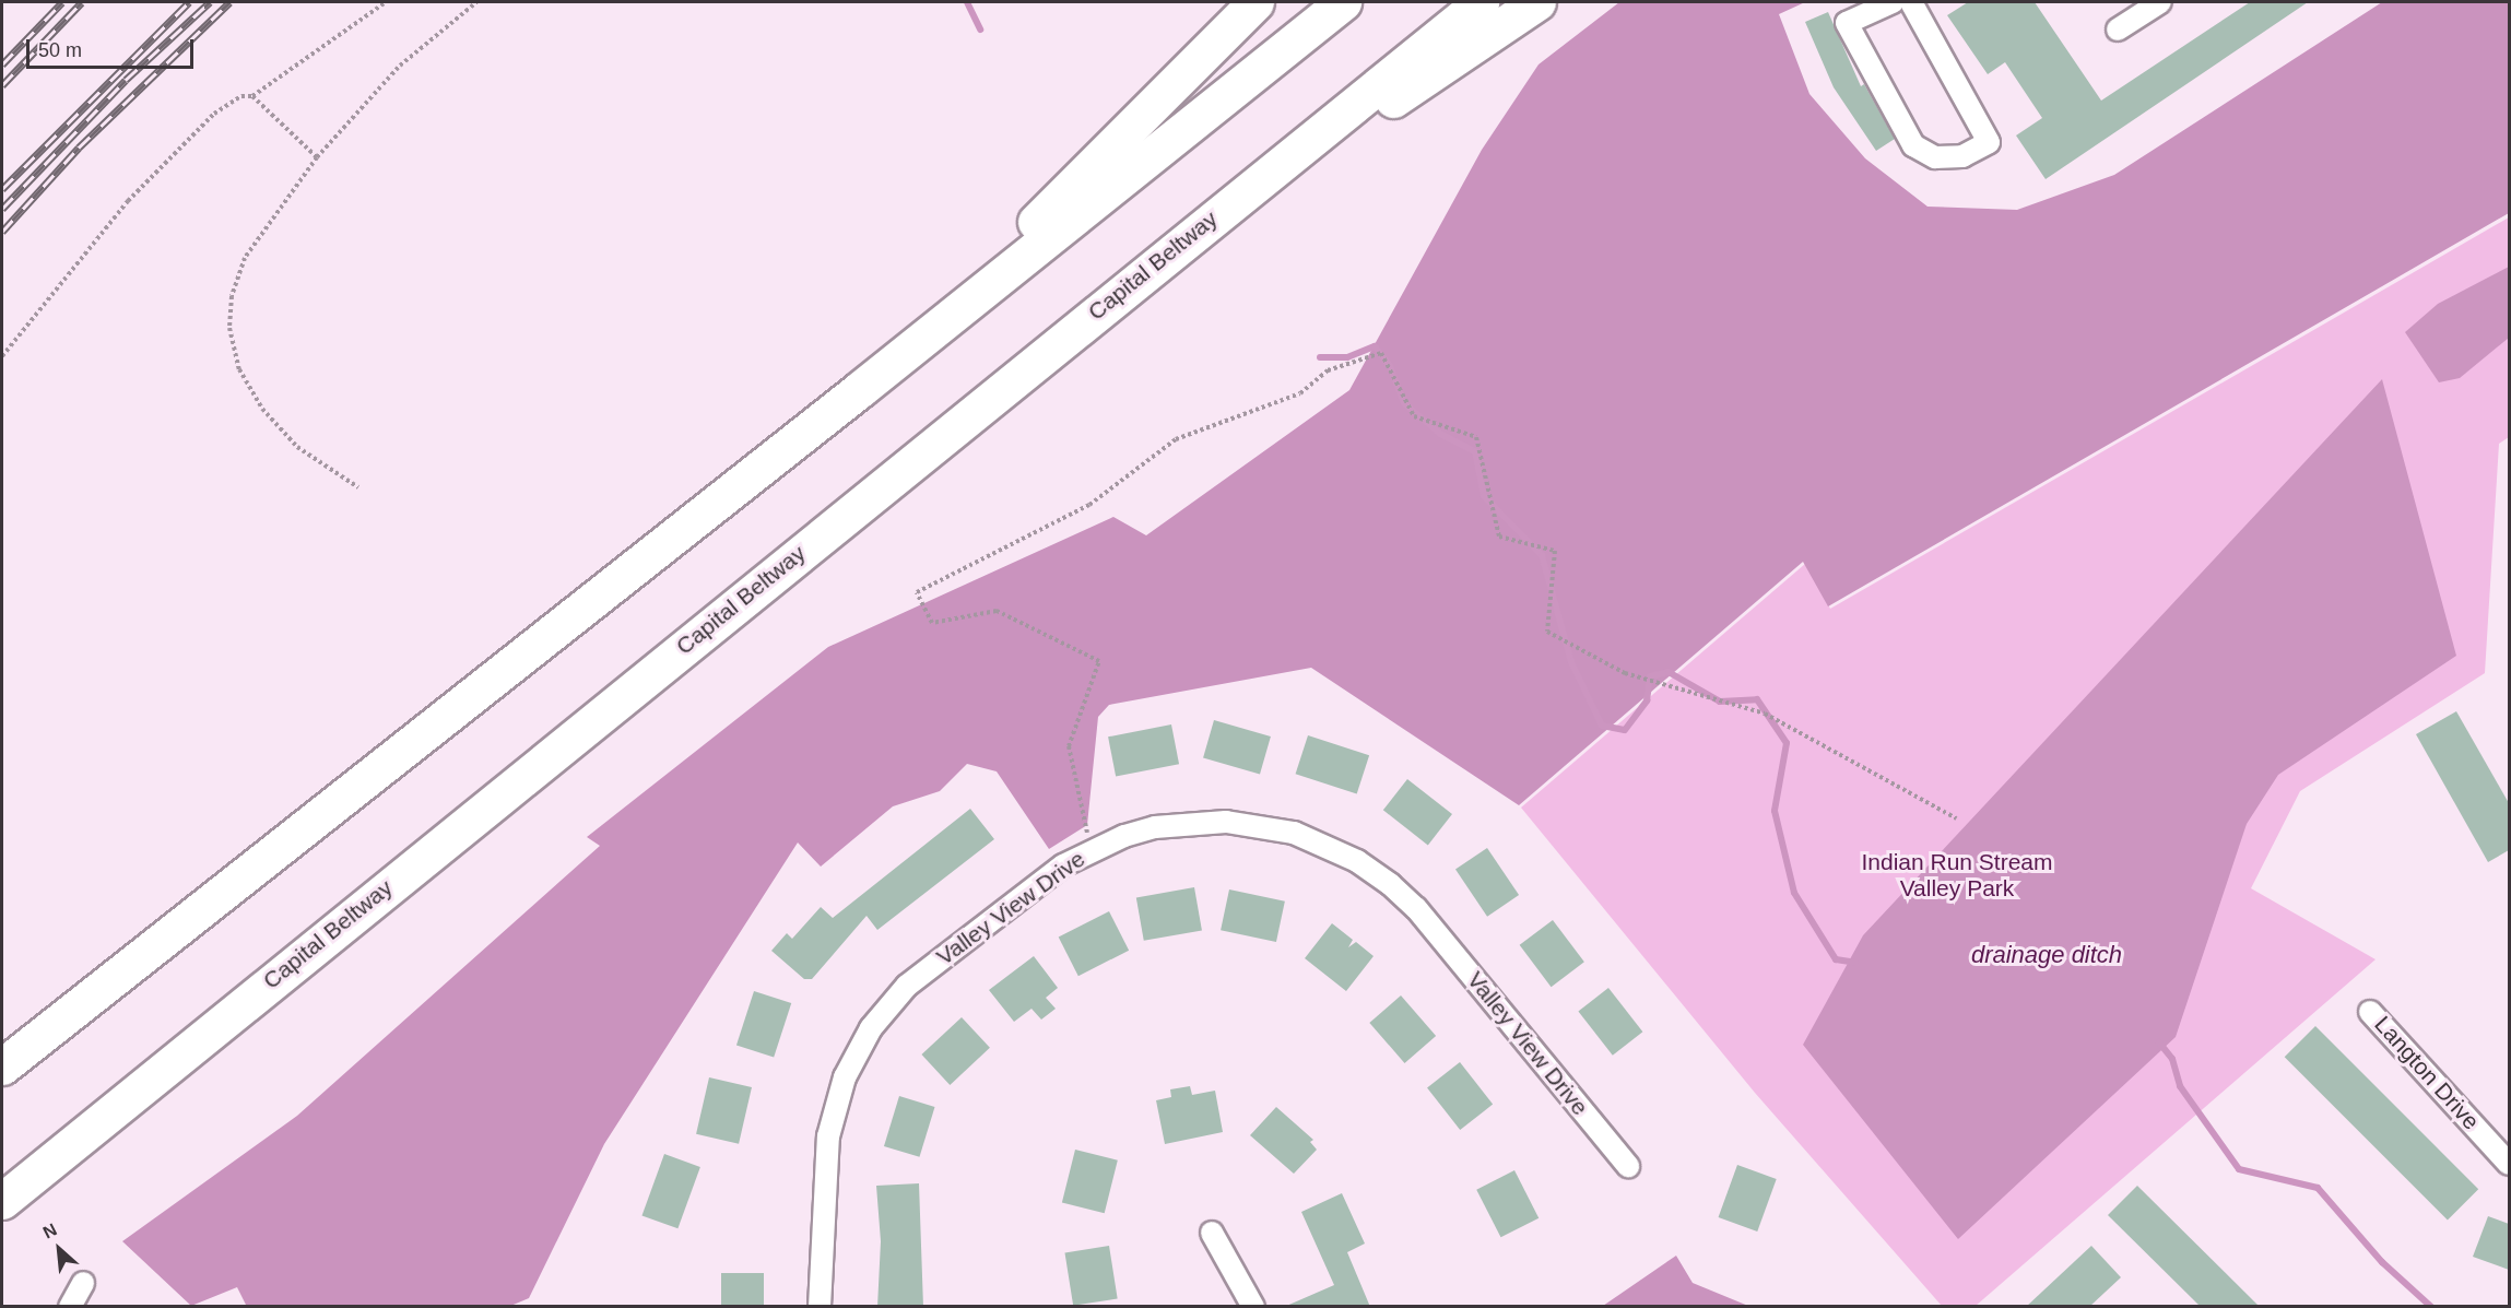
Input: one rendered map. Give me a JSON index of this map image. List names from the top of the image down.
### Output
{
  "streets": {
    "highway": ["Capital Beltway"],
    "street": ["Valley View Drive", "Langton Drive"]
  },
  "water": ["drainage ditch"],
  "parks": ["Indian Run Stream Valley Park"],
  "scale_bar": "50 m",
  "north": "top left"
}
